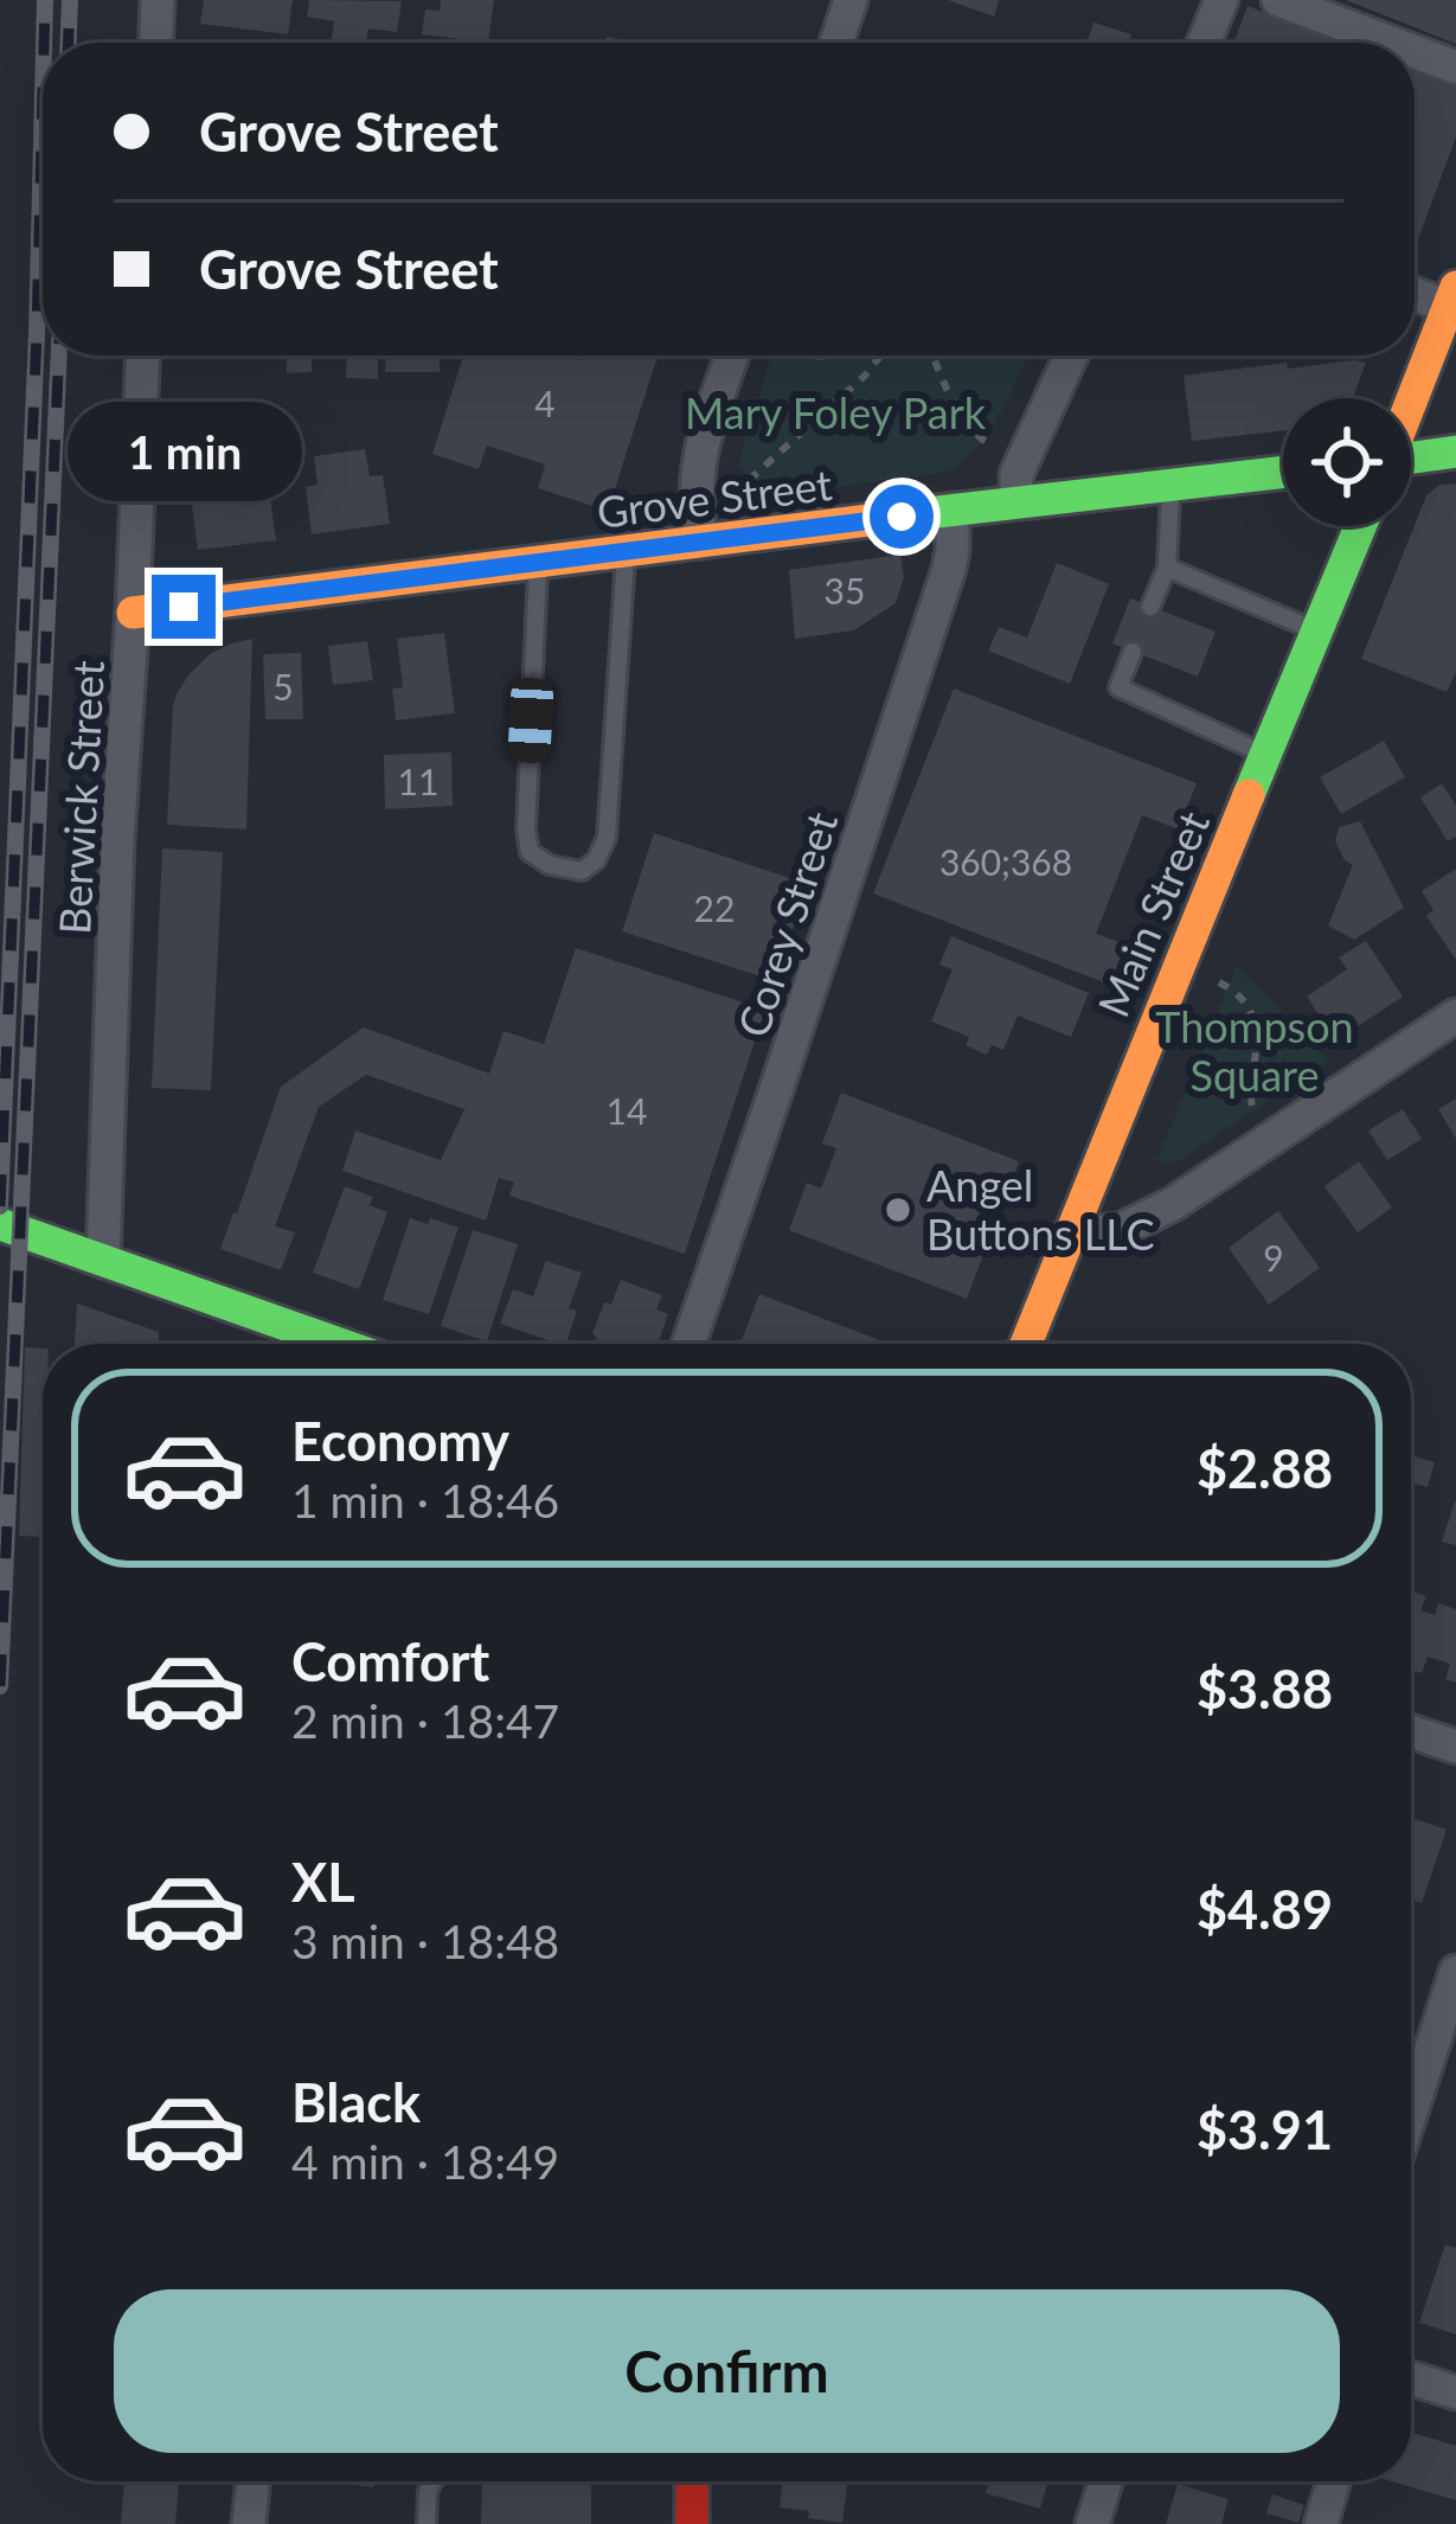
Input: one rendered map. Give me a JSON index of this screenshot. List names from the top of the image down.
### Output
{
  "streets": {
    "main road": ["Grove Street", "Main Street"],
    "street": ["Berwick Street", "Corey Street"]
  },
  "crossings": [
    ["Grove Street", "Berwick Street"],
    ["Grove Street", "Corey Street"]
  ],
  "parks": ["Mary Foley Park", "Thompson Square"],
  "places": ["Angel Buttons LLC"],
  "house_numbers": [
    "4",
    "35",
    "5",
    "11",
    "360;368",
    "22",
    "14",
    "9"
  ],
  "page": {
    "banner": ["Grove Street", "Grove Street"],
    "bubble": "1 min",
    "list": [
      {
        "name": "Economy",
        "note": "1 min · 18:46",
        "value": "$2.88"
      },
      {
        "name": "Comfort",
        "note": "2 min · 18:47",
        "value": "$3.88"
      },
      {
        "name": "XL",
        "note": "3 min · 18:48",
        "value": "$4.89"
      },
      {
        "name": "Black",
        "note": "4 min · 18:49",
        "value": "$3.91"
      }
    ],
    "buttons": "Confirm"
  }
}
